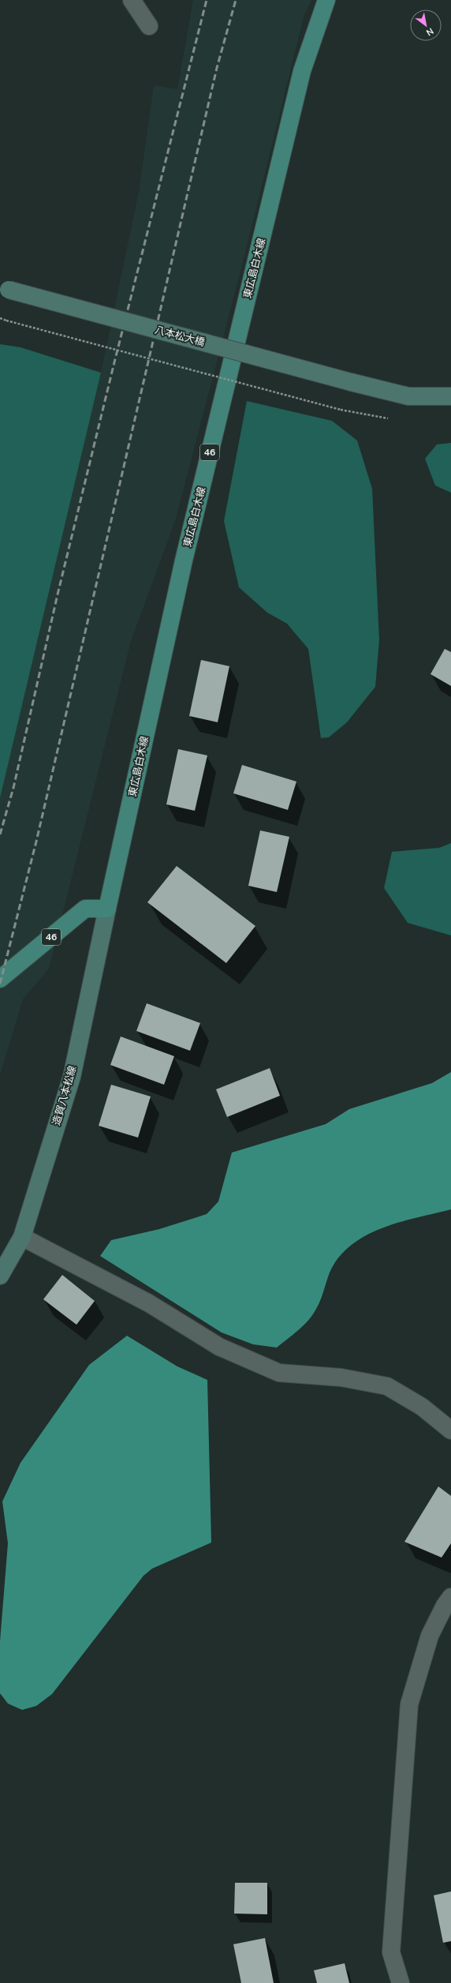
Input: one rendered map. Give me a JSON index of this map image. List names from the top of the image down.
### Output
{
  "streets": {
    "main road": ["東広島白木線", "46"],
    "street": ["八本松大橋", "造賀八本松線"]
  },
  "crossings": [
    ["東広島白木線", "46"],
    ["東広島白木線", "造賀八本松線"],
    ["46", "造賀八本松線"]
  ],
  "north": "bottom right"
}
